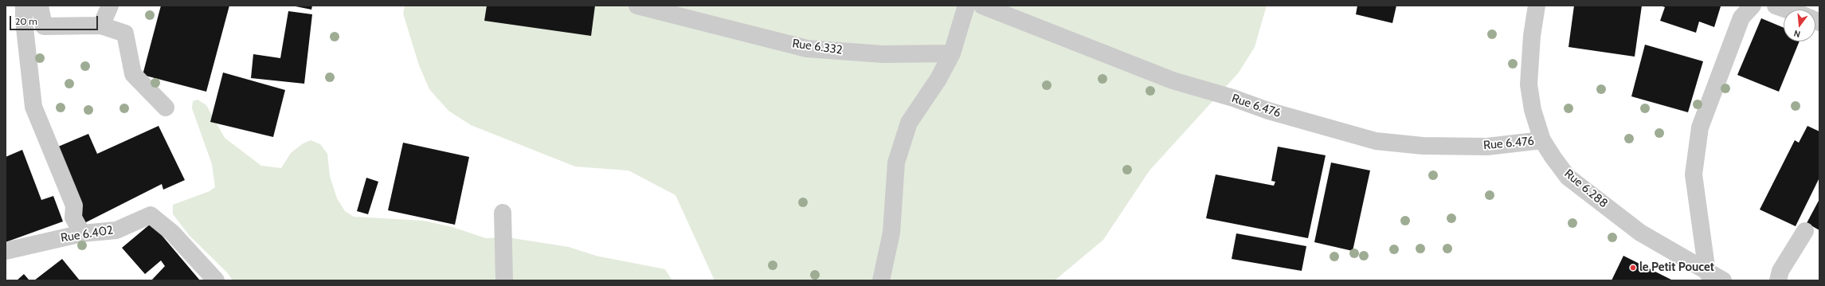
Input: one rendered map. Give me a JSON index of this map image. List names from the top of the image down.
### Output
{
  "streets": {
    "street": [
      "Rue 6.332",
      "Rue 6.476",
      "Rue 6.288",
      "Rue 6.402"
    ]
  },
  "crossings": [
    ["Rue 6.476", "Rue 6.288"]
  ],
  "places": ["le Petit Poucet"],
  "scale_bar": "20 m",
  "north": "bottom"
}
